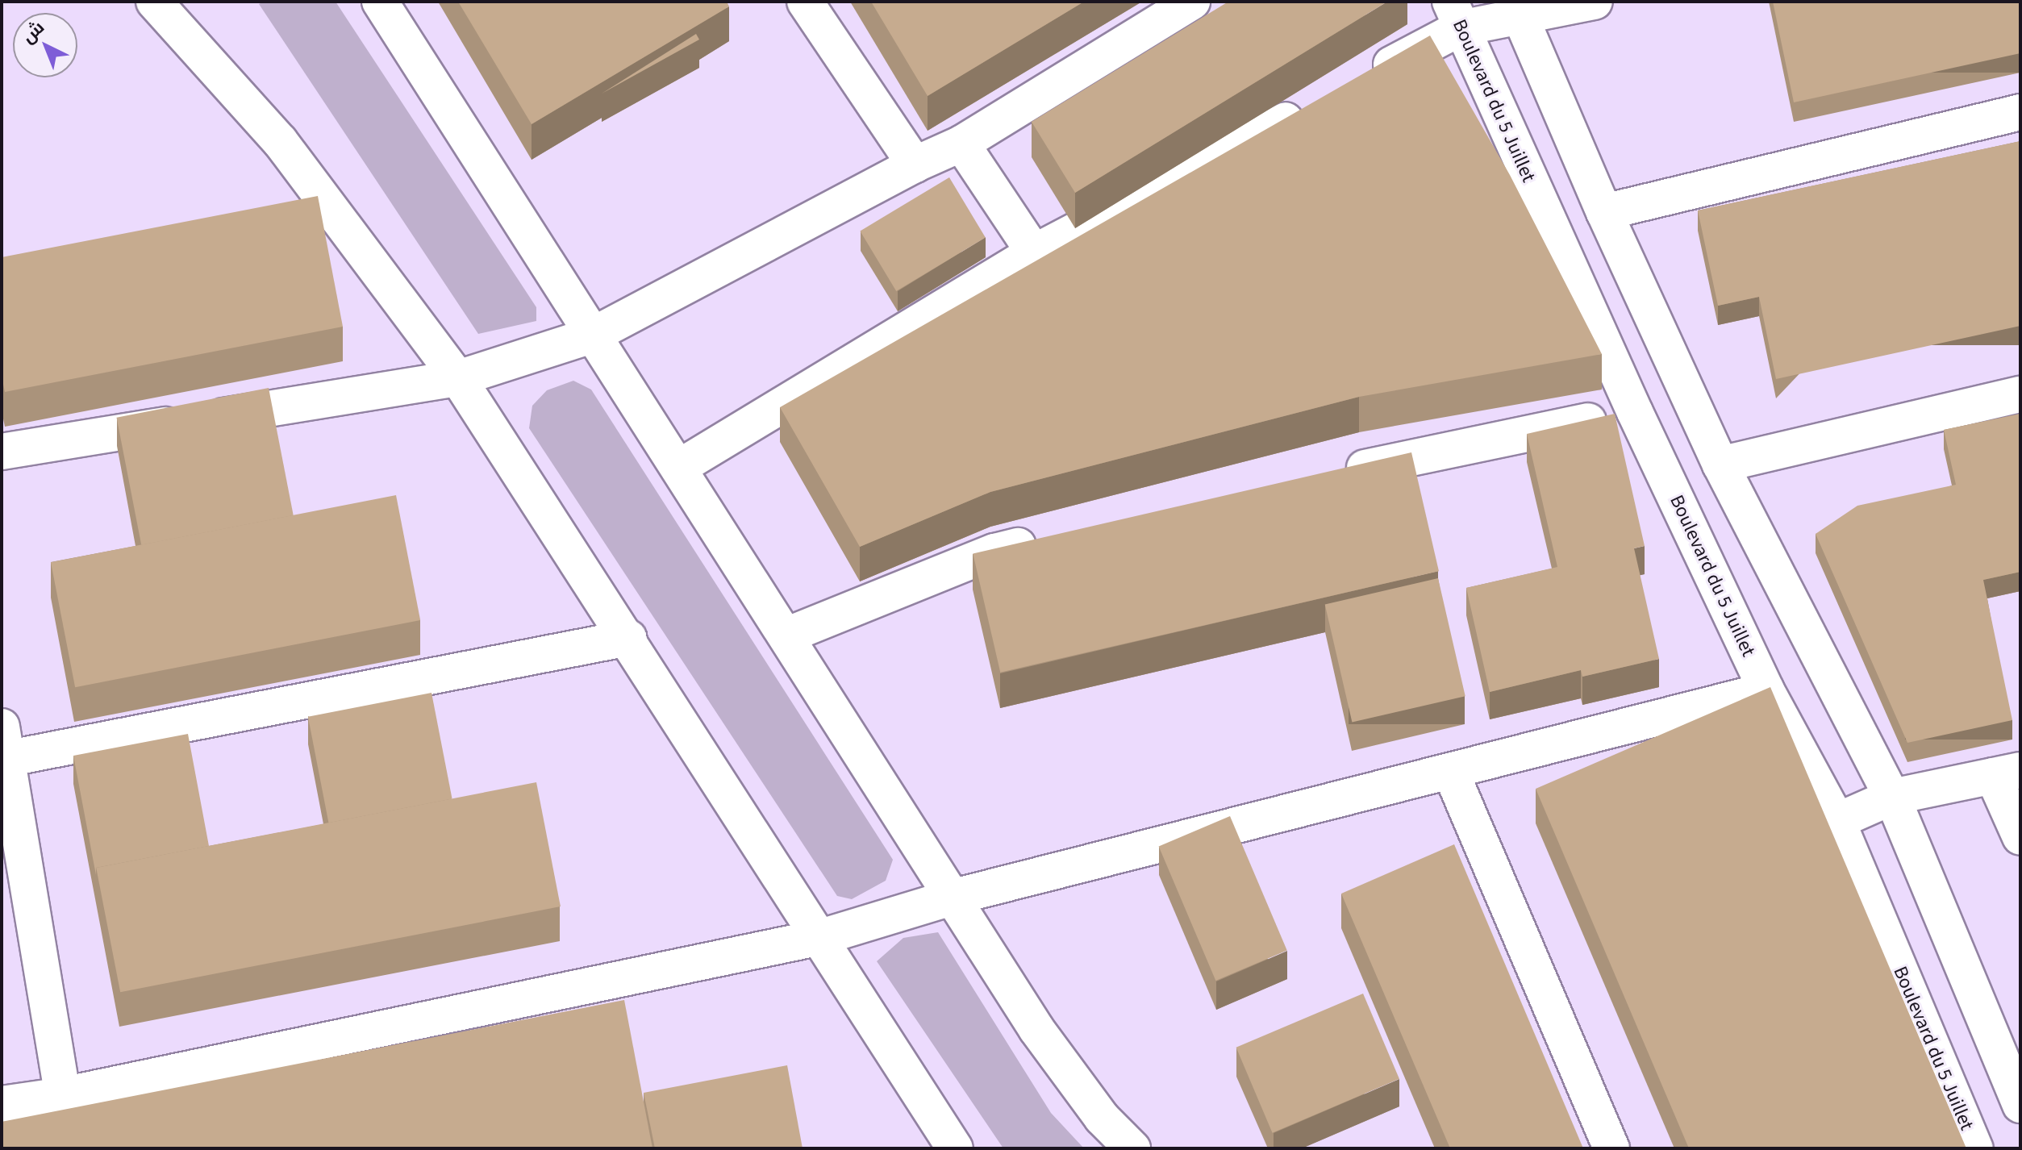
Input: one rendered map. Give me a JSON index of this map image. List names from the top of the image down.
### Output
{
  "streets": {
    "street": ["Boulevard du 5 Juillet"]
  },
  "north": "top left"
}
